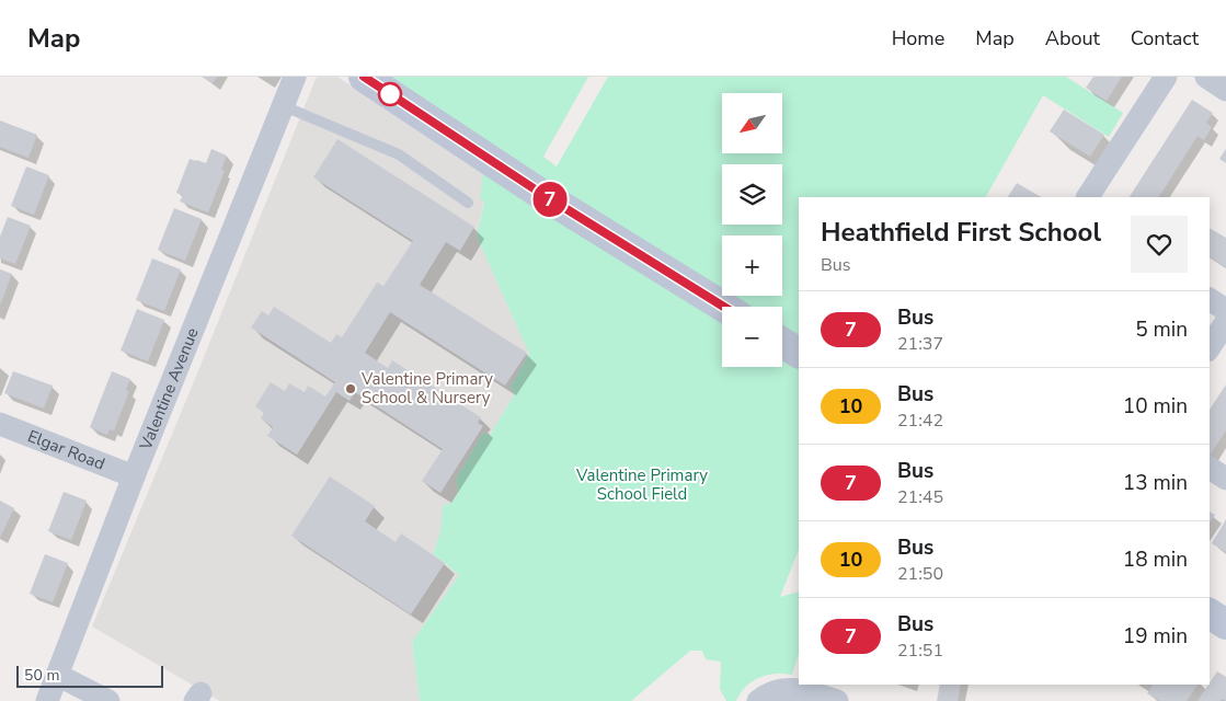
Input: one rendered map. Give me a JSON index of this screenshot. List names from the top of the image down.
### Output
{
  "streets": {
    "street": ["Valentine Avenue", "Elgar Road"]
  },
  "crossings": [
    ["Valentine Avenue", "Elgar Road"]
  ],
  "parks": ["Valentine Primary School Field"],
  "places": ["Valentine Primary School & Nursery"],
  "lines": ["bus line 7"],
  "scale_bar": "50 m",
  "north": "bottom left",
  "page": {
    "header": "Map",
    "nav": [
      "Home",
      "Map",
      "About",
      "Contact"
    ],
    "on_map": "7",
    "map_buttons": ["+", "−"],
    "heading": ["Heathfield First School", "Bus"],
    "list": [
      {
        "mark": "7",
        "name": "Bus",
        "note": "21:37",
        "value": "5 min"
      },
      {
        "mark": "10",
        "name": "Bus",
        "note": "21:42",
        "value": "10 min"
      },
      {
        "mark": "7",
        "name": "Bus",
        "note": "21:45",
        "value": "13 min"
      },
      {
        "mark": "10",
        "name": "Bus",
        "note": "21:50",
        "value": "18 min"
      },
      {
        "mark": "7",
        "name": "Bus",
        "note": "21:51",
        "value": "19 min"
      }
    ],
    "scale": "50 m"
  }
}
